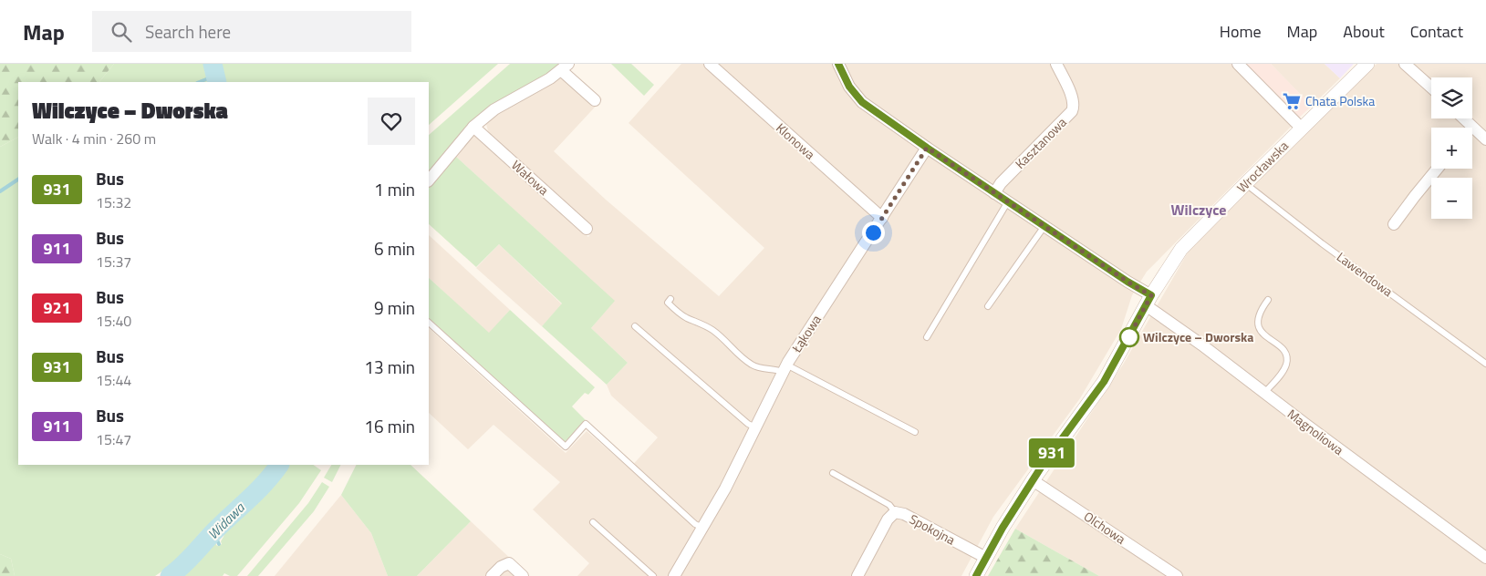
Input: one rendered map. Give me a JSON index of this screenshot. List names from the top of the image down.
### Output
{
  "streets": {
    "street": [
      "Klonowa",
      "Kasztanowa",
      "Wrocławska",
      "Wałowa",
      "Łąkowa",
      "Magnoliowa",
      "Olchowa",
      "Spokojna"
    ],
    "lane": ["Lawendowa"]
  },
  "crossings": [
    ["Klonowa", "Łąkowa"],
    ["Kasztanowa", "Magnoliowa"],
    ["Wrocławska", "Lawendowa"],
    ["Wrocławska", "Magnoliowa"],
    ["Wrocławska", "Olchowa"],
    ["Wrocławska", "Spokojna"],
    ["Łąkowa", "Magnoliowa"]
  ],
  "districts": ["Wilczyce"],
  "water": ["Widawa"],
  "places": {
    "supermarket": ["Chata Polska"],
    "other": ["Wilczyce – Dworska"]
  },
  "lines": ["bus line 931"],
  "page": {
    "header": "Map",
    "search": "Search here",
    "nav": [
      "Home",
      "Map",
      "About",
      "Contact"
    ],
    "on_map": "931",
    "map_buttons": ["+", "−"],
    "heading": ["Wilczyce – Dworska", "Walk · 4 min · 260 m"],
    "list": [
      {
        "mark": "931",
        "name": "Bus",
        "note": "15:32",
        "value": "1 min"
      },
      {
        "mark": "911",
        "name": "Bus",
        "note": "15:37",
        "value": "6 min"
      },
      {
        "mark": "921",
        "name": "Bus",
        "note": "15:40",
        "value": "9 min"
      },
      {
        "mark": "931",
        "name": "Bus",
        "note": "15:44",
        "value": "13 min"
      },
      {
        "mark": "911",
        "name": "Bus",
        "note": "15:47",
        "value": "16 min"
      }
    ]
  }
}
